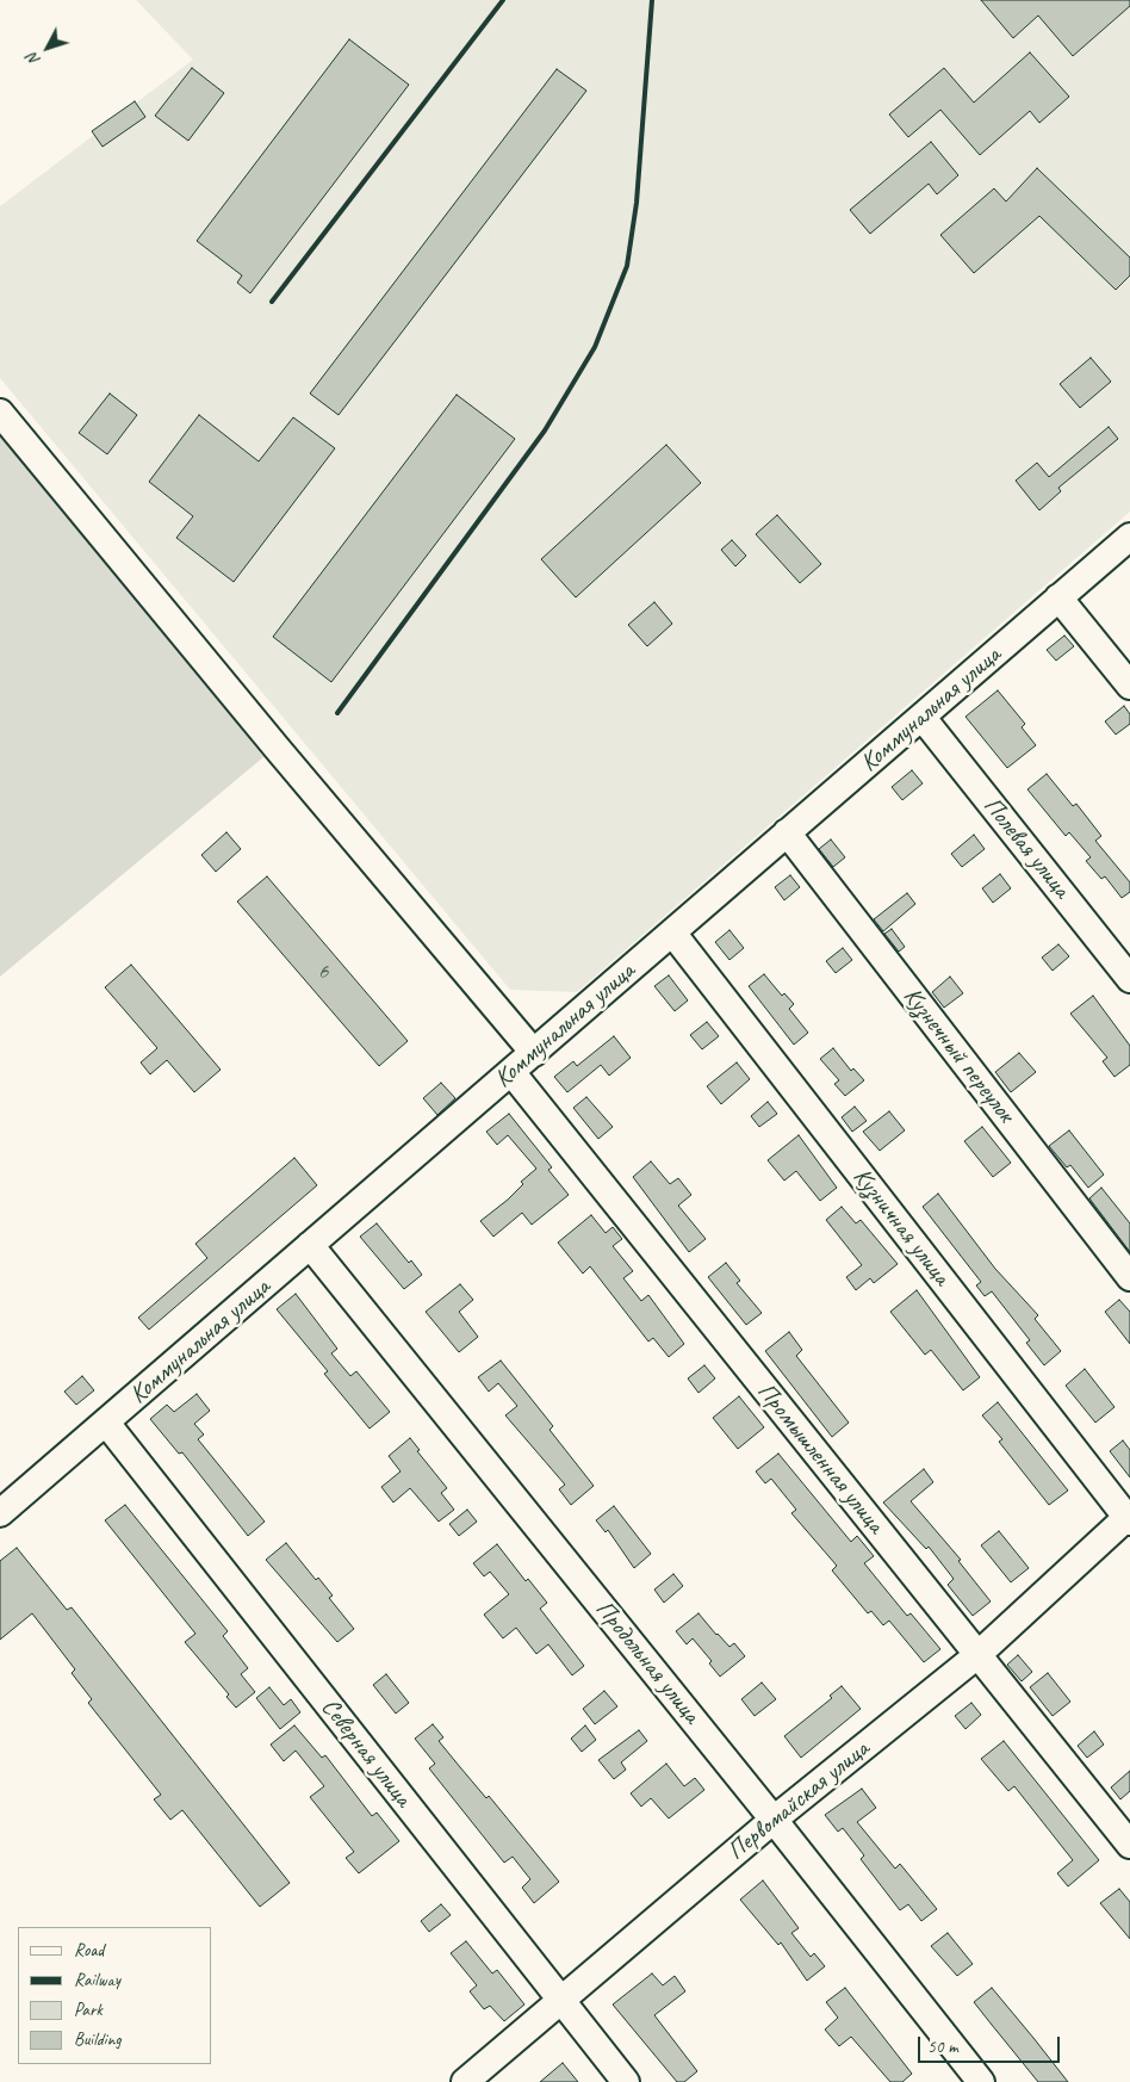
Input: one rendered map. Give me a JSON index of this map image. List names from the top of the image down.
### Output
{
  "streets": {
    "street": [
      "Коммунальная улица",
      "Полевая улица",
      "Кузнечный переулок",
      "Кузничная улица",
      "Промышленная улица",
      "Продольная улица",
      "Северная улица",
      "Первомайская улица"
    ]
  },
  "crossings": [
    ["Коммунальная улица", "Полевая улица"],
    ["Коммунальная улица", "Кузнечный переулок"],
    ["Коммунальная улица", "Кузничная улица"],
    ["Коммунальная улица", "Промышленная улица"],
    ["Коммунальная улица", "Продольная улица"],
    ["Коммунальная улица", "Северная улица"],
    ["Кузничная улица", "Первомайская улица"],
    ["Промышленная улица", "Первомайская улица"],
    ["Продольная улица", "Первомайская улица"],
    ["Северная улица", "Первомайская улица"]
  ],
  "house_numbers": ["6"],
  "legend": [
    "Road",
    "Railway",
    "Park",
    "Building"
  ],
  "scale_bar": "50 m",
  "north": "bottom left"
}
